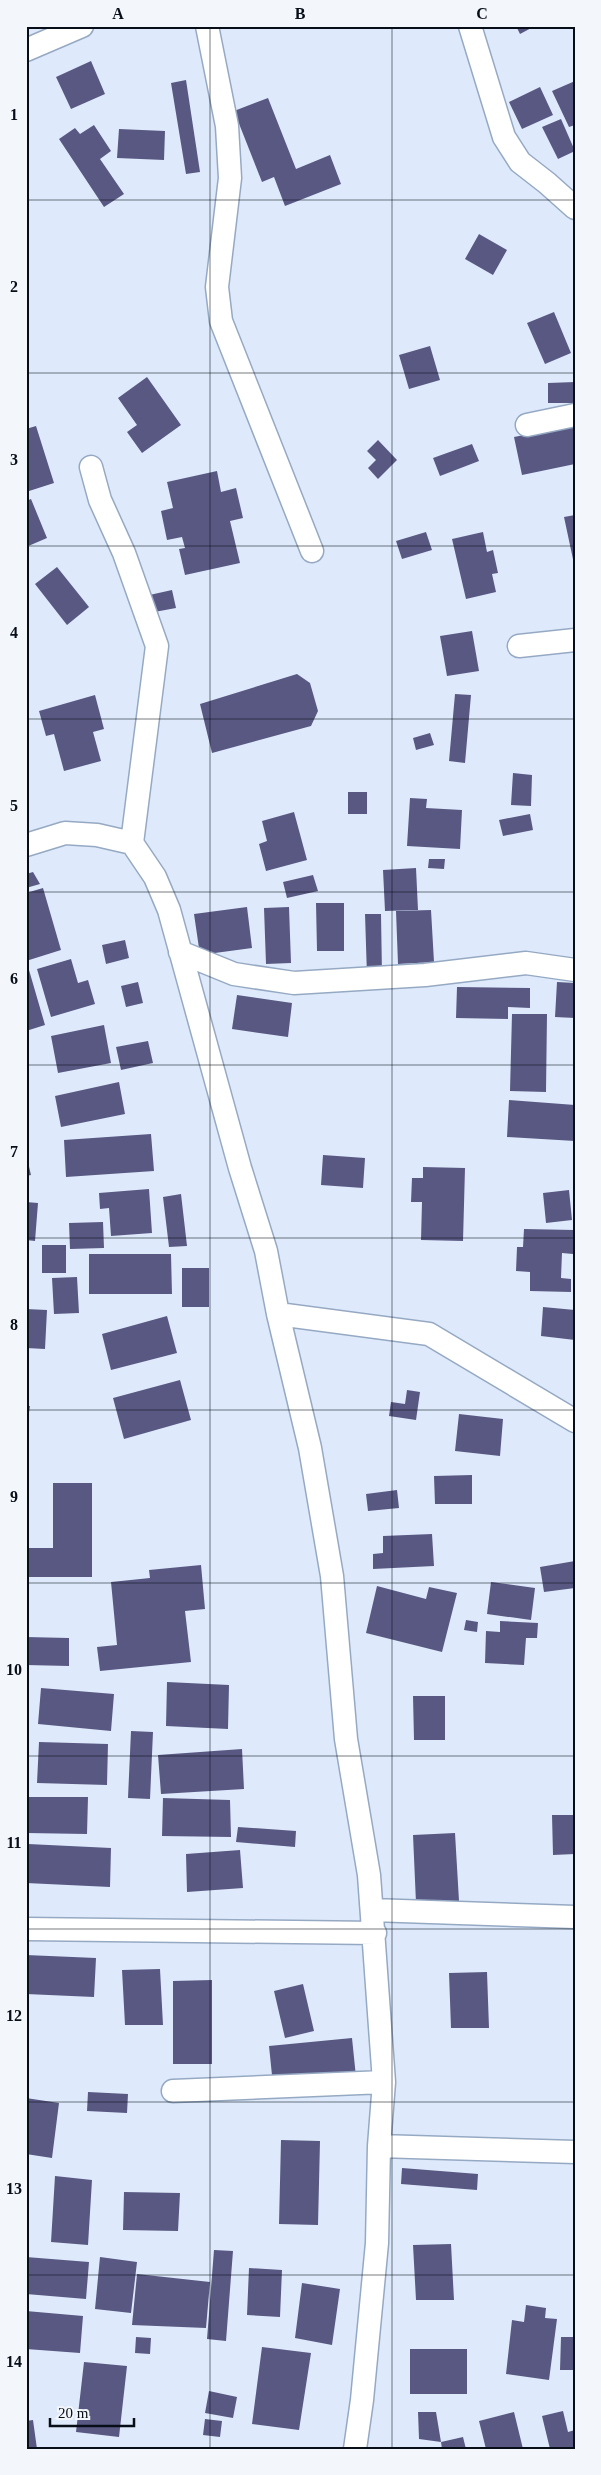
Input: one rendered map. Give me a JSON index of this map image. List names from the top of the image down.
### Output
{
  "scale_bar": "20 m",
  "grid": {
    "columns": ["A", "B", "C"],
    "rows": [
      "1",
      "2",
      "3",
      "4",
      "5",
      "6",
      "7",
      "8",
      "9",
      "10",
      "11",
      "12",
      "13",
      "14"
    ]
  }
}
